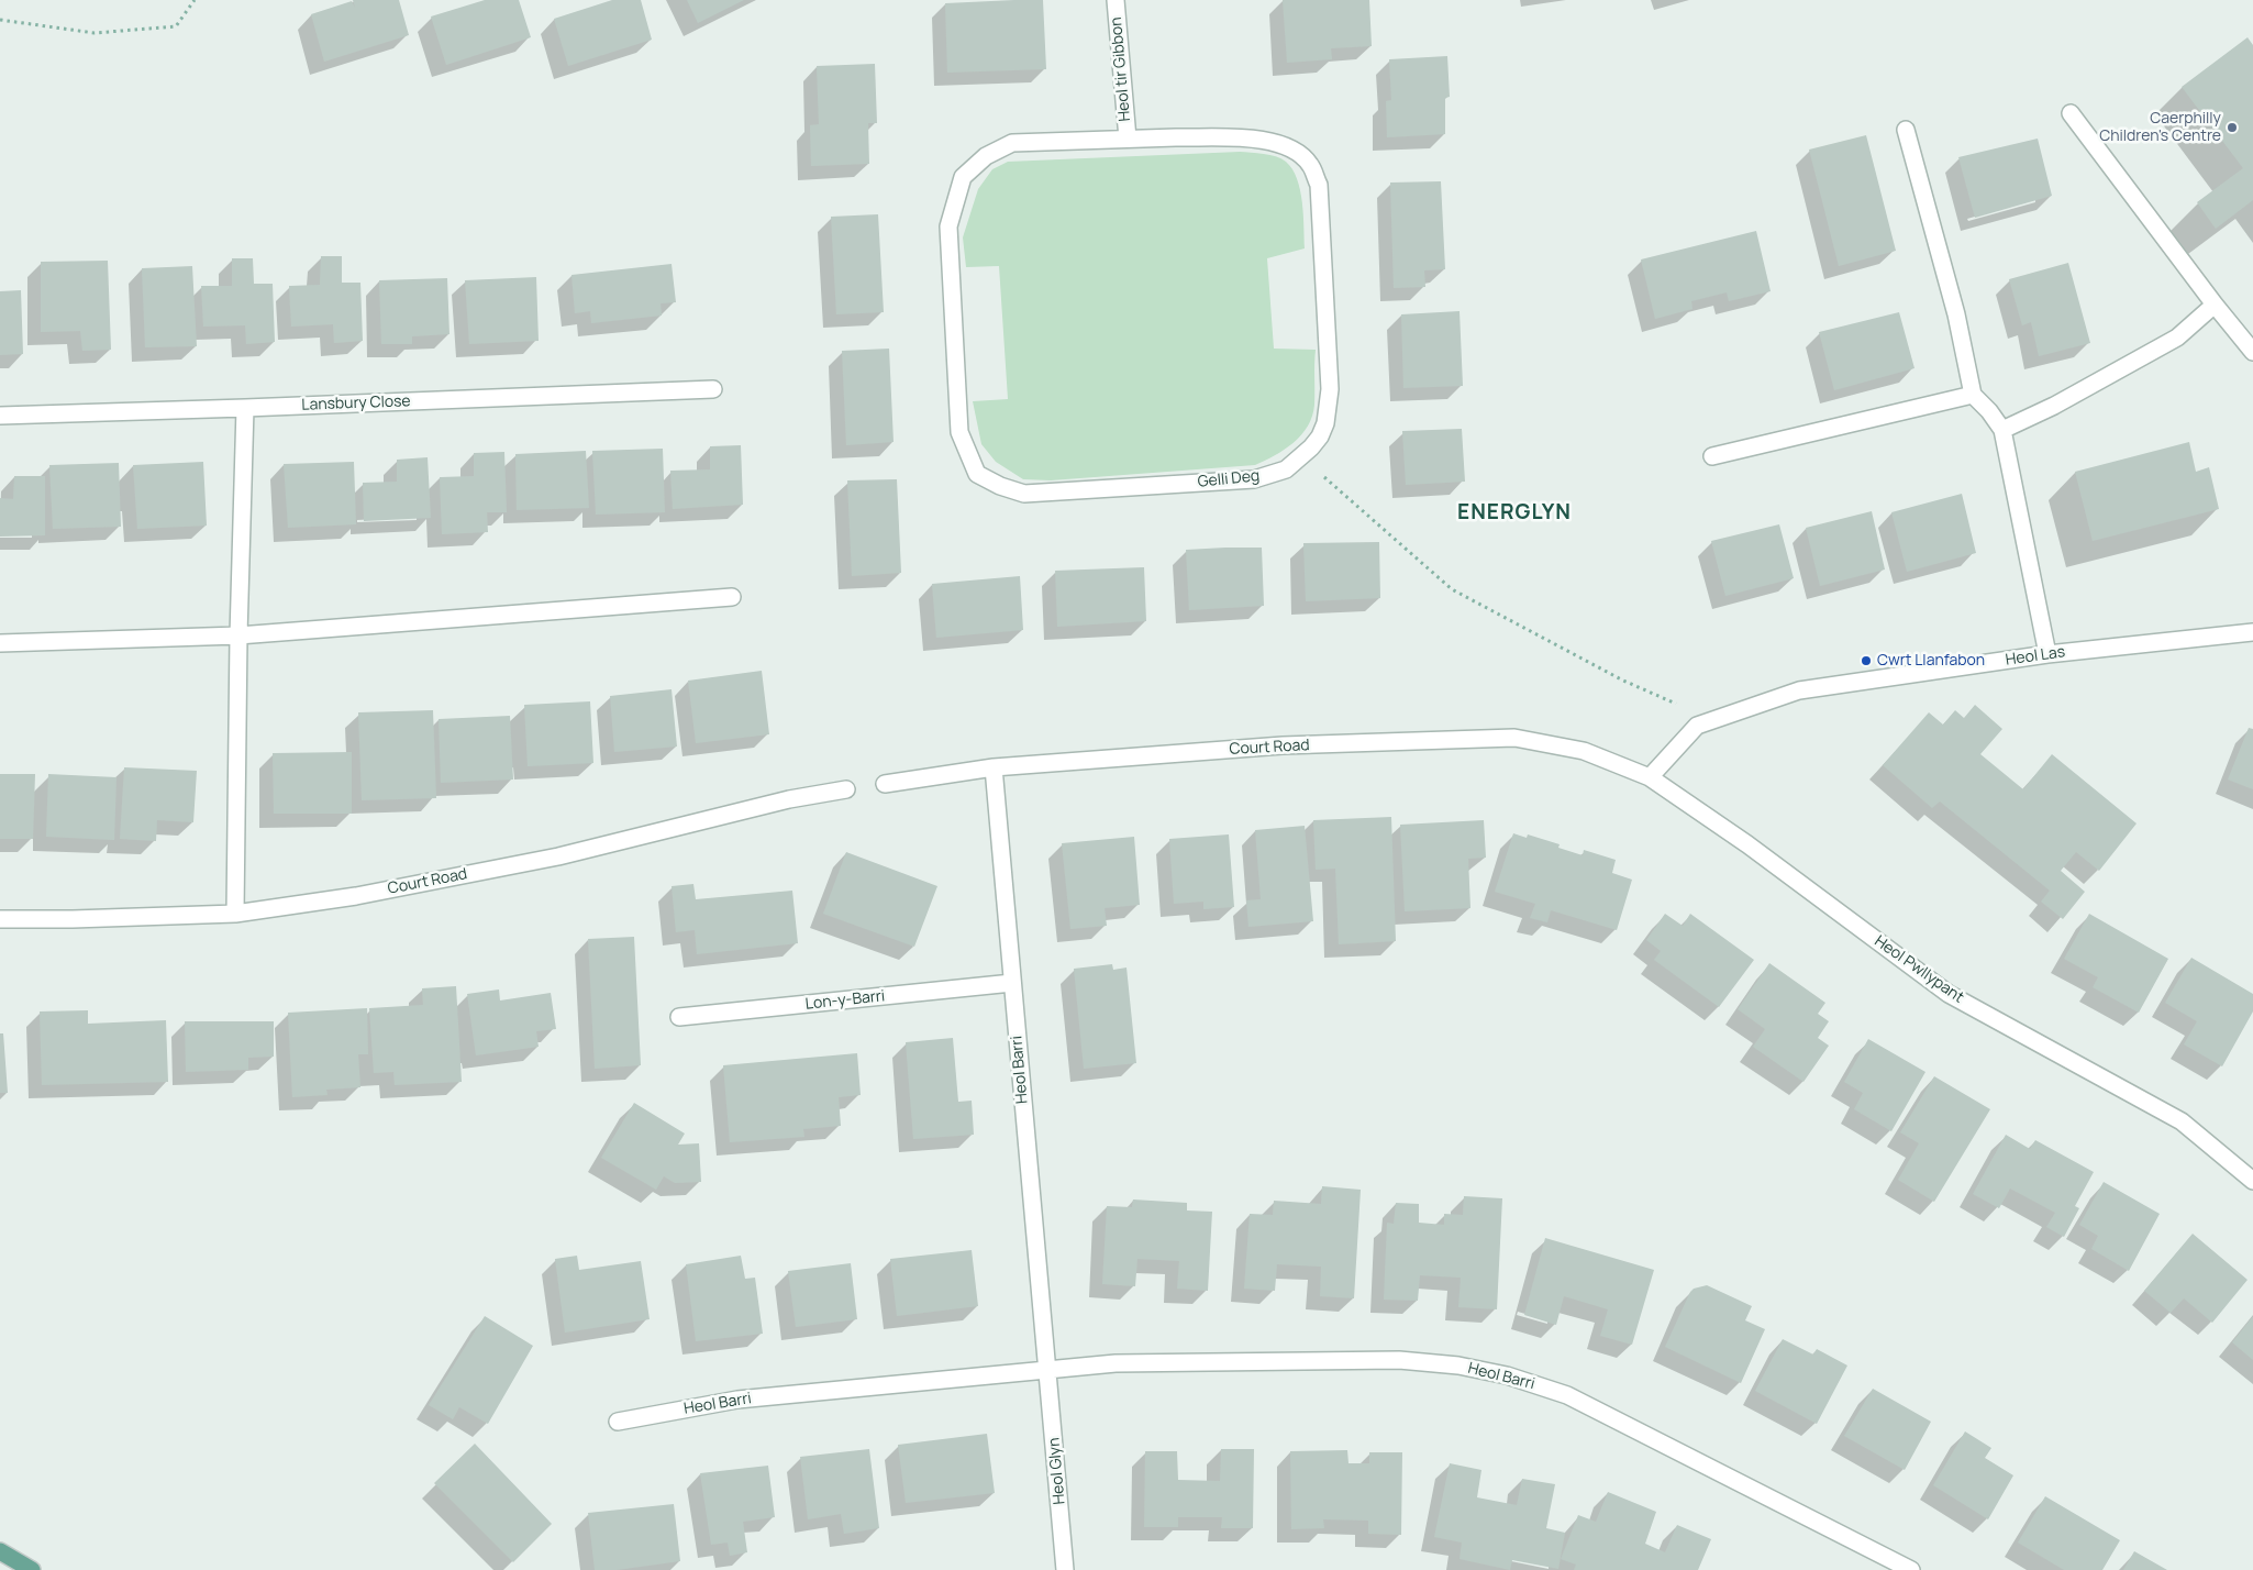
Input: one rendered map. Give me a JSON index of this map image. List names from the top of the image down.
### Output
{
  "streets": {
    "street": [
      "Heol tir Gibbon",
      "Lansbury Close",
      "Gelli Deg",
      "Heol Las",
      "Court Road",
      "Heol Pwllypant",
      "Lon-y-Barri",
      "Heol Barri",
      "Heol Glyn"
    ]
  },
  "crossings": [
    ["Heol tir Gibbon", "Gelli Deg"],
    ["Heol Las", "Court Road"],
    ["Heol Las", "Heol Pwllypant"],
    ["Court Road", "Heol Pwllypant"],
    ["Court Road", "Heol Barri"],
    ["Lon-y-Barri", "Heol Barri"],
    ["Heol Barri", "Heol Glyn"]
  ],
  "districts": ["ENERGLYN"],
  "places": ["Caerphilly Children's Centre", "Cwrt Llanfabon"]
}
